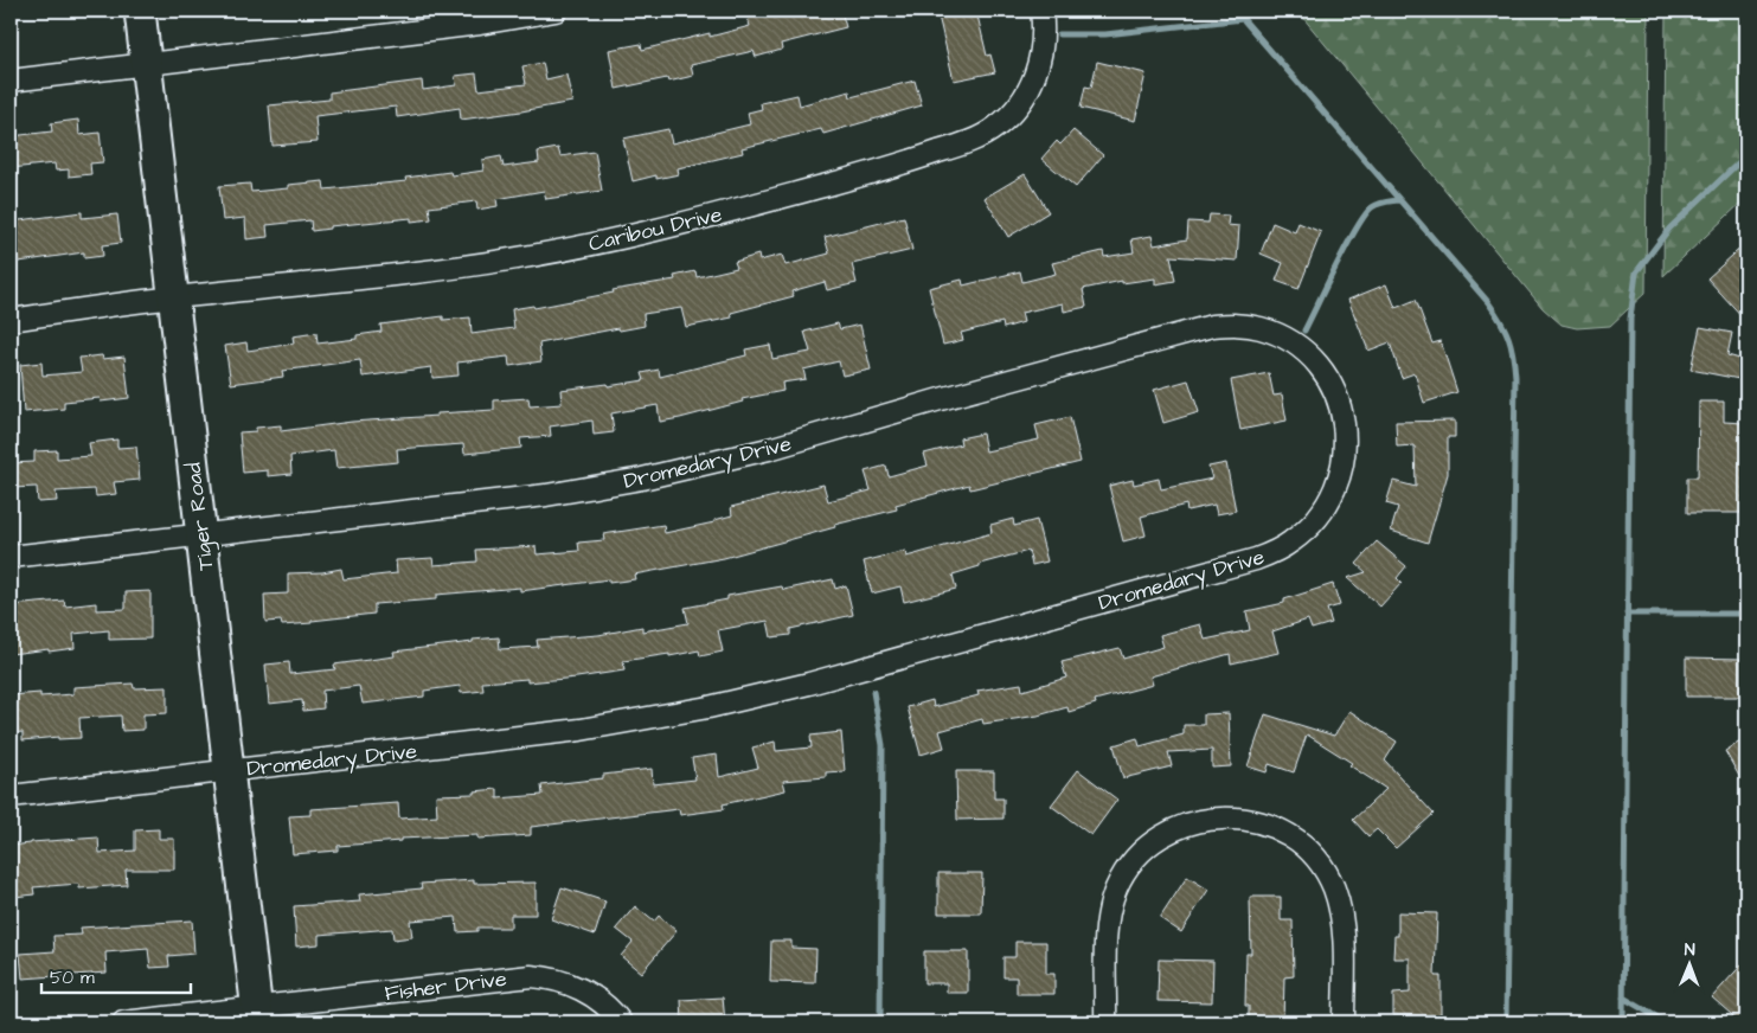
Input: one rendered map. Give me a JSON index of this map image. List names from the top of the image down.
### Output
{
  "streets": {
    "street": [
      "Caribou Drive",
      "Dromedary Drive",
      "Tiger Road",
      "Fisher Drive"
    ]
  },
  "crossings": [
    ["Caribou Drive", "Tiger Road"],
    ["Dromedary Drive", "Tiger Road"],
    ["Tiger Road", "Fisher Drive"]
  ],
  "scale_bar": "50 m",
  "north": "top"
}
